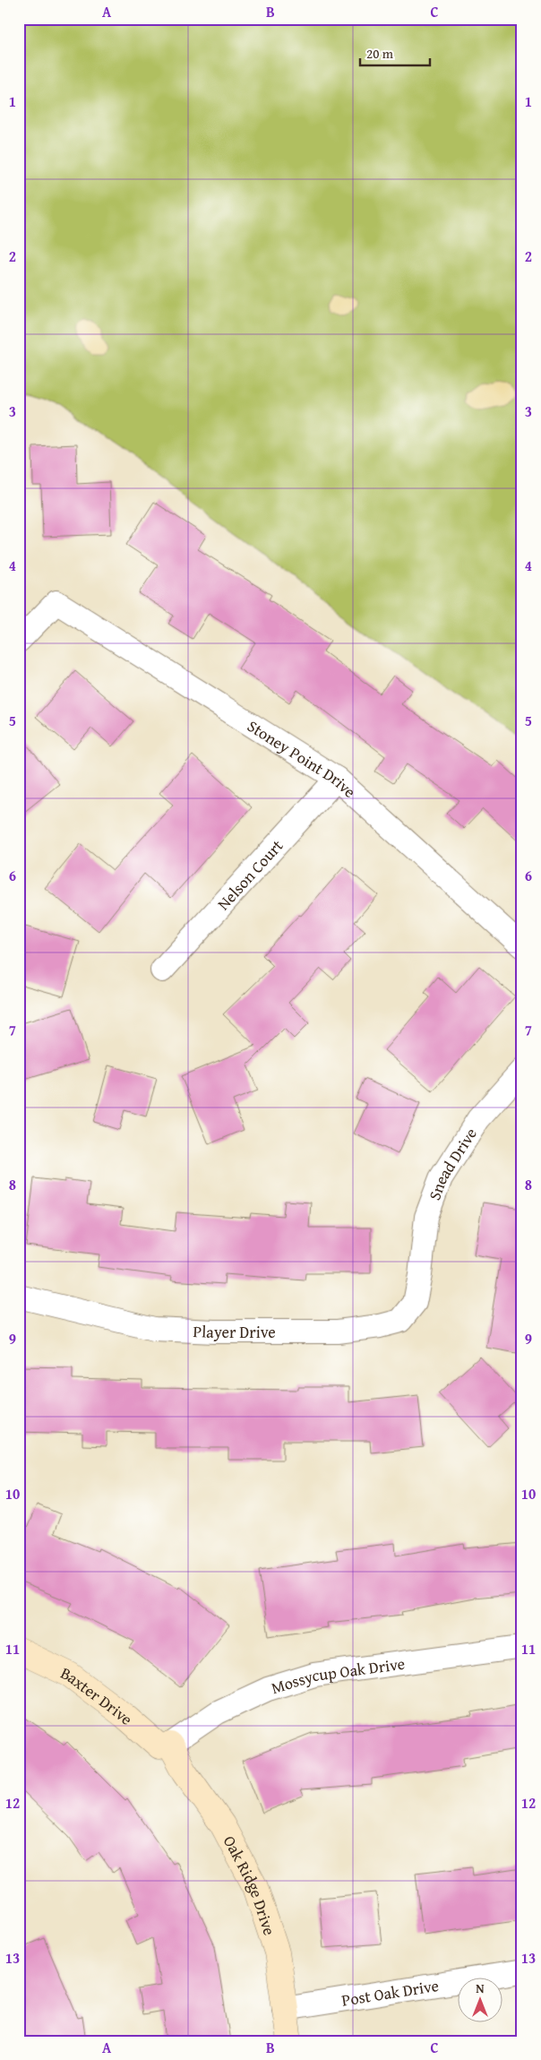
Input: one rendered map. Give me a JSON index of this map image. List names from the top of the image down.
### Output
{
  "streets": {
    "street": [
      "Stoney Point Drive",
      "Nelson Court",
      "Snead Drive",
      "Player Drive",
      "Mossycup Oak Drive",
      "Baxter Drive",
      "Oak Ridge Drive",
      "Post Oak Drive"
    ]
  },
  "crossings": [
    ["Stoney Point Drive", "Nelson Court"],
    ["Snead Drive", "Player Drive"],
    ["Mossycup Oak Drive", "Baxter Drive"],
    ["Mossycup Oak Drive", "Oak Ridge Drive"],
    ["Baxter Drive", "Oak Ridge Drive"],
    ["Oak Ridge Drive", "Post Oak Drive"]
  ],
  "scale_bar": "20 m",
  "north": "top",
  "grid": {
    "columns": ["A", "B", "C"],
    "rows": [
      "1",
      "2",
      "3",
      "4",
      "5",
      "6",
      "7",
      "8",
      "9",
      "10",
      "11",
      "12",
      "13"
    ]
  }
}
